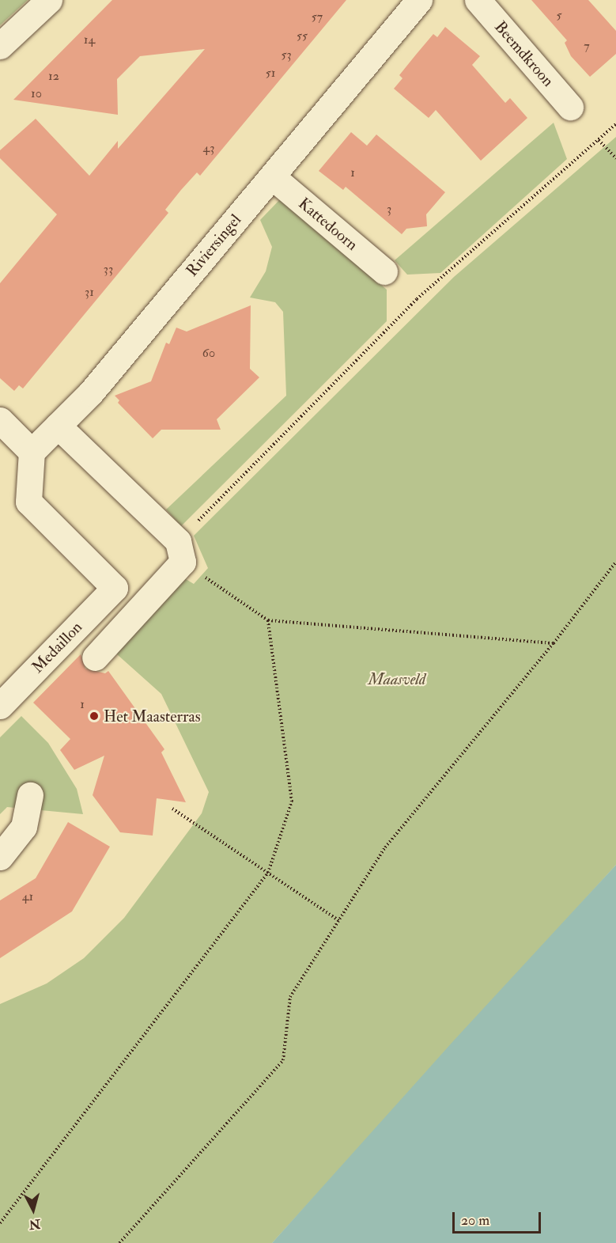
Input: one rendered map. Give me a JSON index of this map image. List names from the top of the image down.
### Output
{
  "streets": {
    "street": [
      "Beemdkroon",
      "Kattedoorn",
      "Riviersingel",
      "Medaillon"
    ]
  },
  "crossings": [
    ["Kattedoorn", "Riviersingel"],
    ["Riviersingel", "Medaillon"]
  ],
  "parks": ["Maasveld"],
  "places": ["Het Maasterras"],
  "house_numbers": [
    "5",
    "57",
    "55",
    "14",
    "7",
    "53",
    "51",
    "12",
    "10",
    "43",
    "1",
    "3",
    "33",
    "31",
    "60",
    "1",
    "41"
  ],
  "scale_bar": "20 m",
  "north": "bottom"
}
